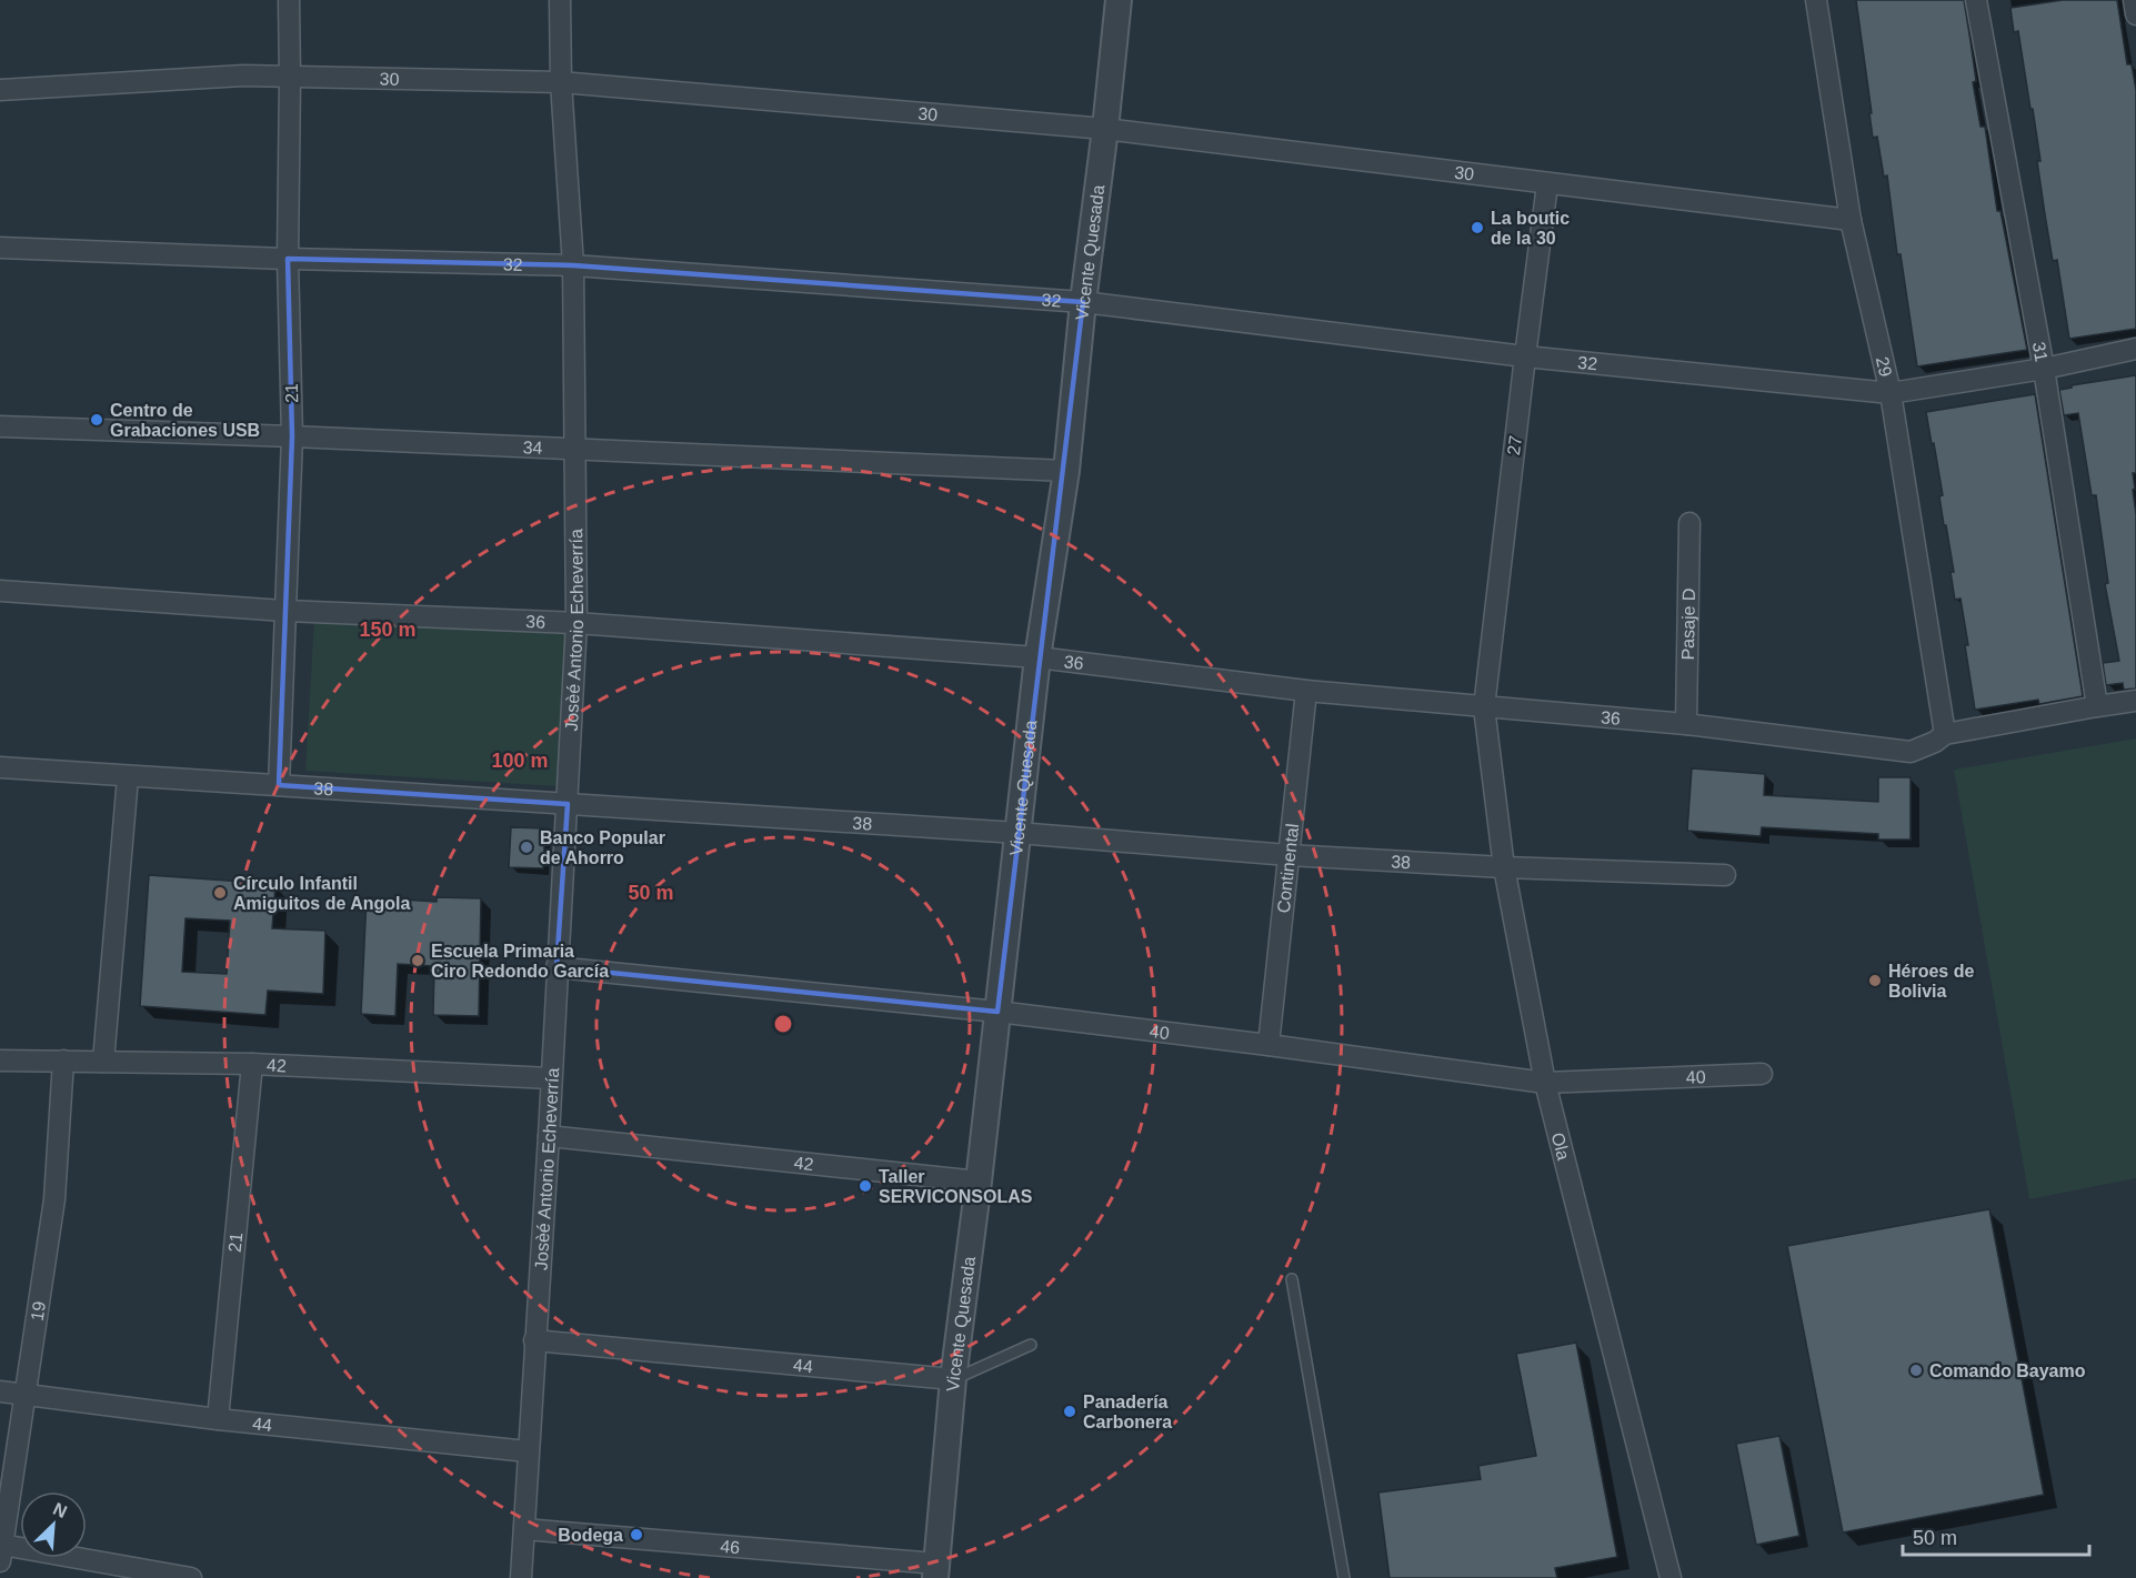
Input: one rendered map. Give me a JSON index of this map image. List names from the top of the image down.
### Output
{
  "streets": {
    "street": [
      "30",
      "Vicente Quesada",
      "32",
      "31",
      "29",
      "21",
      "27",
      "34",
      "36",
      "Pasaje D",
      "Josèé Antonio Echeverría",
      "38",
      "Continental",
      "40",
      "42",
      "Ola",
      "19",
      "44",
      "46"
    ]
  },
  "crossings": [
    ["30", "Vicente Quesada"],
    ["30", "29"],
    ["30", "21"],
    ["30", "27"],
    ["30", "Josèé Antonio Echeverría"],
    ["Vicente Quesada", "32"],
    ["Vicente Quesada", "34"],
    ["Vicente Quesada", "36"],
    ["Vicente Quesada", "38"],
    ["Vicente Quesada", "40"],
    ["Vicente Quesada", "42"],
    ["Vicente Quesada", "44"],
    ["Vicente Quesada", "46"],
    ["32", "31"],
    ["32", "29"],
    ["32", "21"],
    ["32", "27"],
    ["32", "Josèé Antonio Echeverría"],
    ["31", "36"],
    ["29", "36"],
    ["21", "34"],
    ["21", "36"],
    ["21", "38"],
    ["21", "42"],
    ["21", "44"],
    ["27", "36"],
    ["27", "Ola"],
    ["34", "Josèé Antonio Echeverría"],
    ["36", "Pasaje D"],
    ["36", "Josèé Antonio Echeverría"],
    ["36", "Continental"],
    ["36", "Ola"],
    ["Josèé Antonio Echeverría", "38"],
    ["Josèé Antonio Echeverría", "40"],
    ["Josèé Antonio Echeverría", "42"],
    ["Josèé Antonio Echeverría", "44"],
    ["Josèé Antonio Echeverría", "46"],
    ["38", "Continental"],
    ["38", "Ola"],
    ["Continental", "40"],
    ["40", "Ola"],
    ["42", "19"],
    ["19", "44"]
  ],
  "places": [
    "La boutic de la 30",
    "Centro de Grabaciones USB",
    "Banco Popular de Ahorro",
    "Círculo Infantil Amiguitos de Angola",
    "Escuela Primaria Ciro Redondo García",
    "Héroes de Bolivia",
    "Taller SERVICONSOLAS",
    "Comando Bayamo",
    "Panadería Carbonera",
    "Bodega"
  ],
  "scale_bar": "50 m",
  "north": "top right",
  "rings": ["150 m", "100 m", "50 m"]
}
